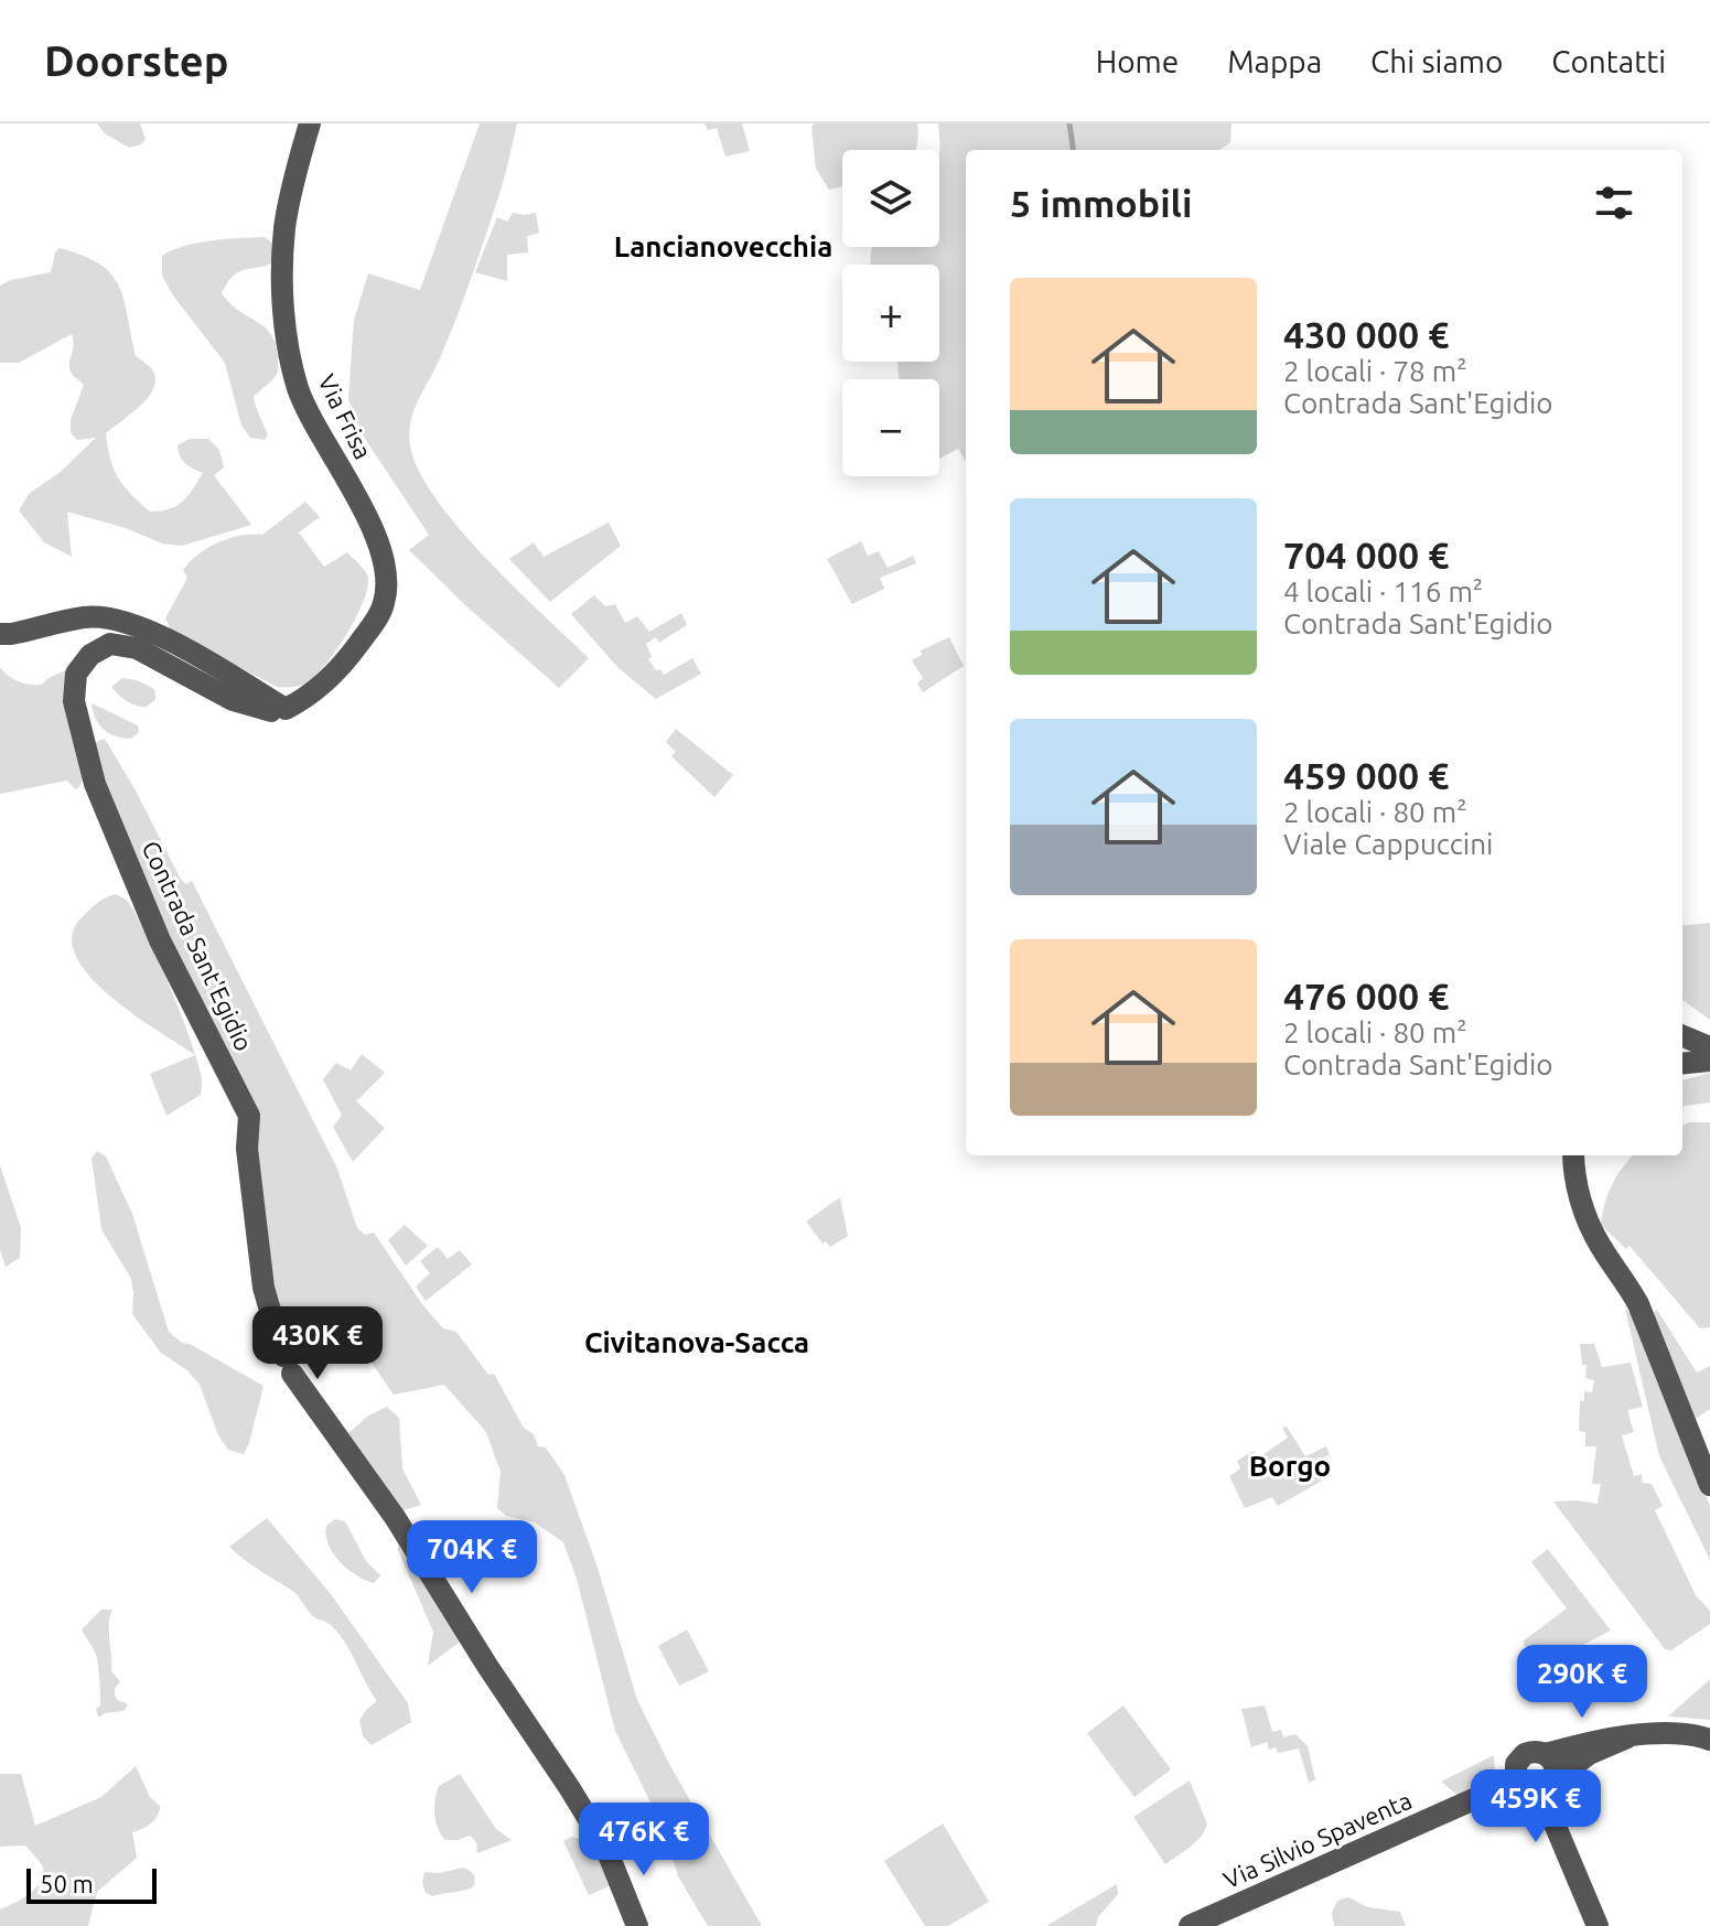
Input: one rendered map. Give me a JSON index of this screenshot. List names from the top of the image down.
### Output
{
  "streets": {
    "street": ["Via Frisa", "Contrada Sant'Egidio", "Via Silvio Spaventa"]
  },
  "districts": ["Lancianovecchia", "Civitanova-Sacca", "Borgo"],
  "scale_bar": "50 m",
  "page": {
    "header": "Doorstep",
    "nav": [
      "Home",
      "Mappa",
      "Chi siamo",
      "Contatti"
    ],
    "map_buttons": ["+", "−"],
    "heading": "5 immobili",
    "list": [
      {
        "name": "430 000 €",
        "note": "2 locali · 78 m² · Contrada Sant'Egidio"
      },
      {
        "name": "704 000 €",
        "note": "4 locali · 116 m² · Contrada Sant'Egidio"
      },
      {
        "name": "459 000 €",
        "note": "2 locali · 80 m² · Viale Cappuccini"
      },
      {
        "name": "476 000 €",
        "note": "2 locali · 80 m² · Contrada Sant'Egidio"
      }
    ],
    "price": [
      "430K €",
      "704K €",
      "290K €",
      "459K €",
      "476K €"
    ],
    "scale": "50 m"
  }
}
